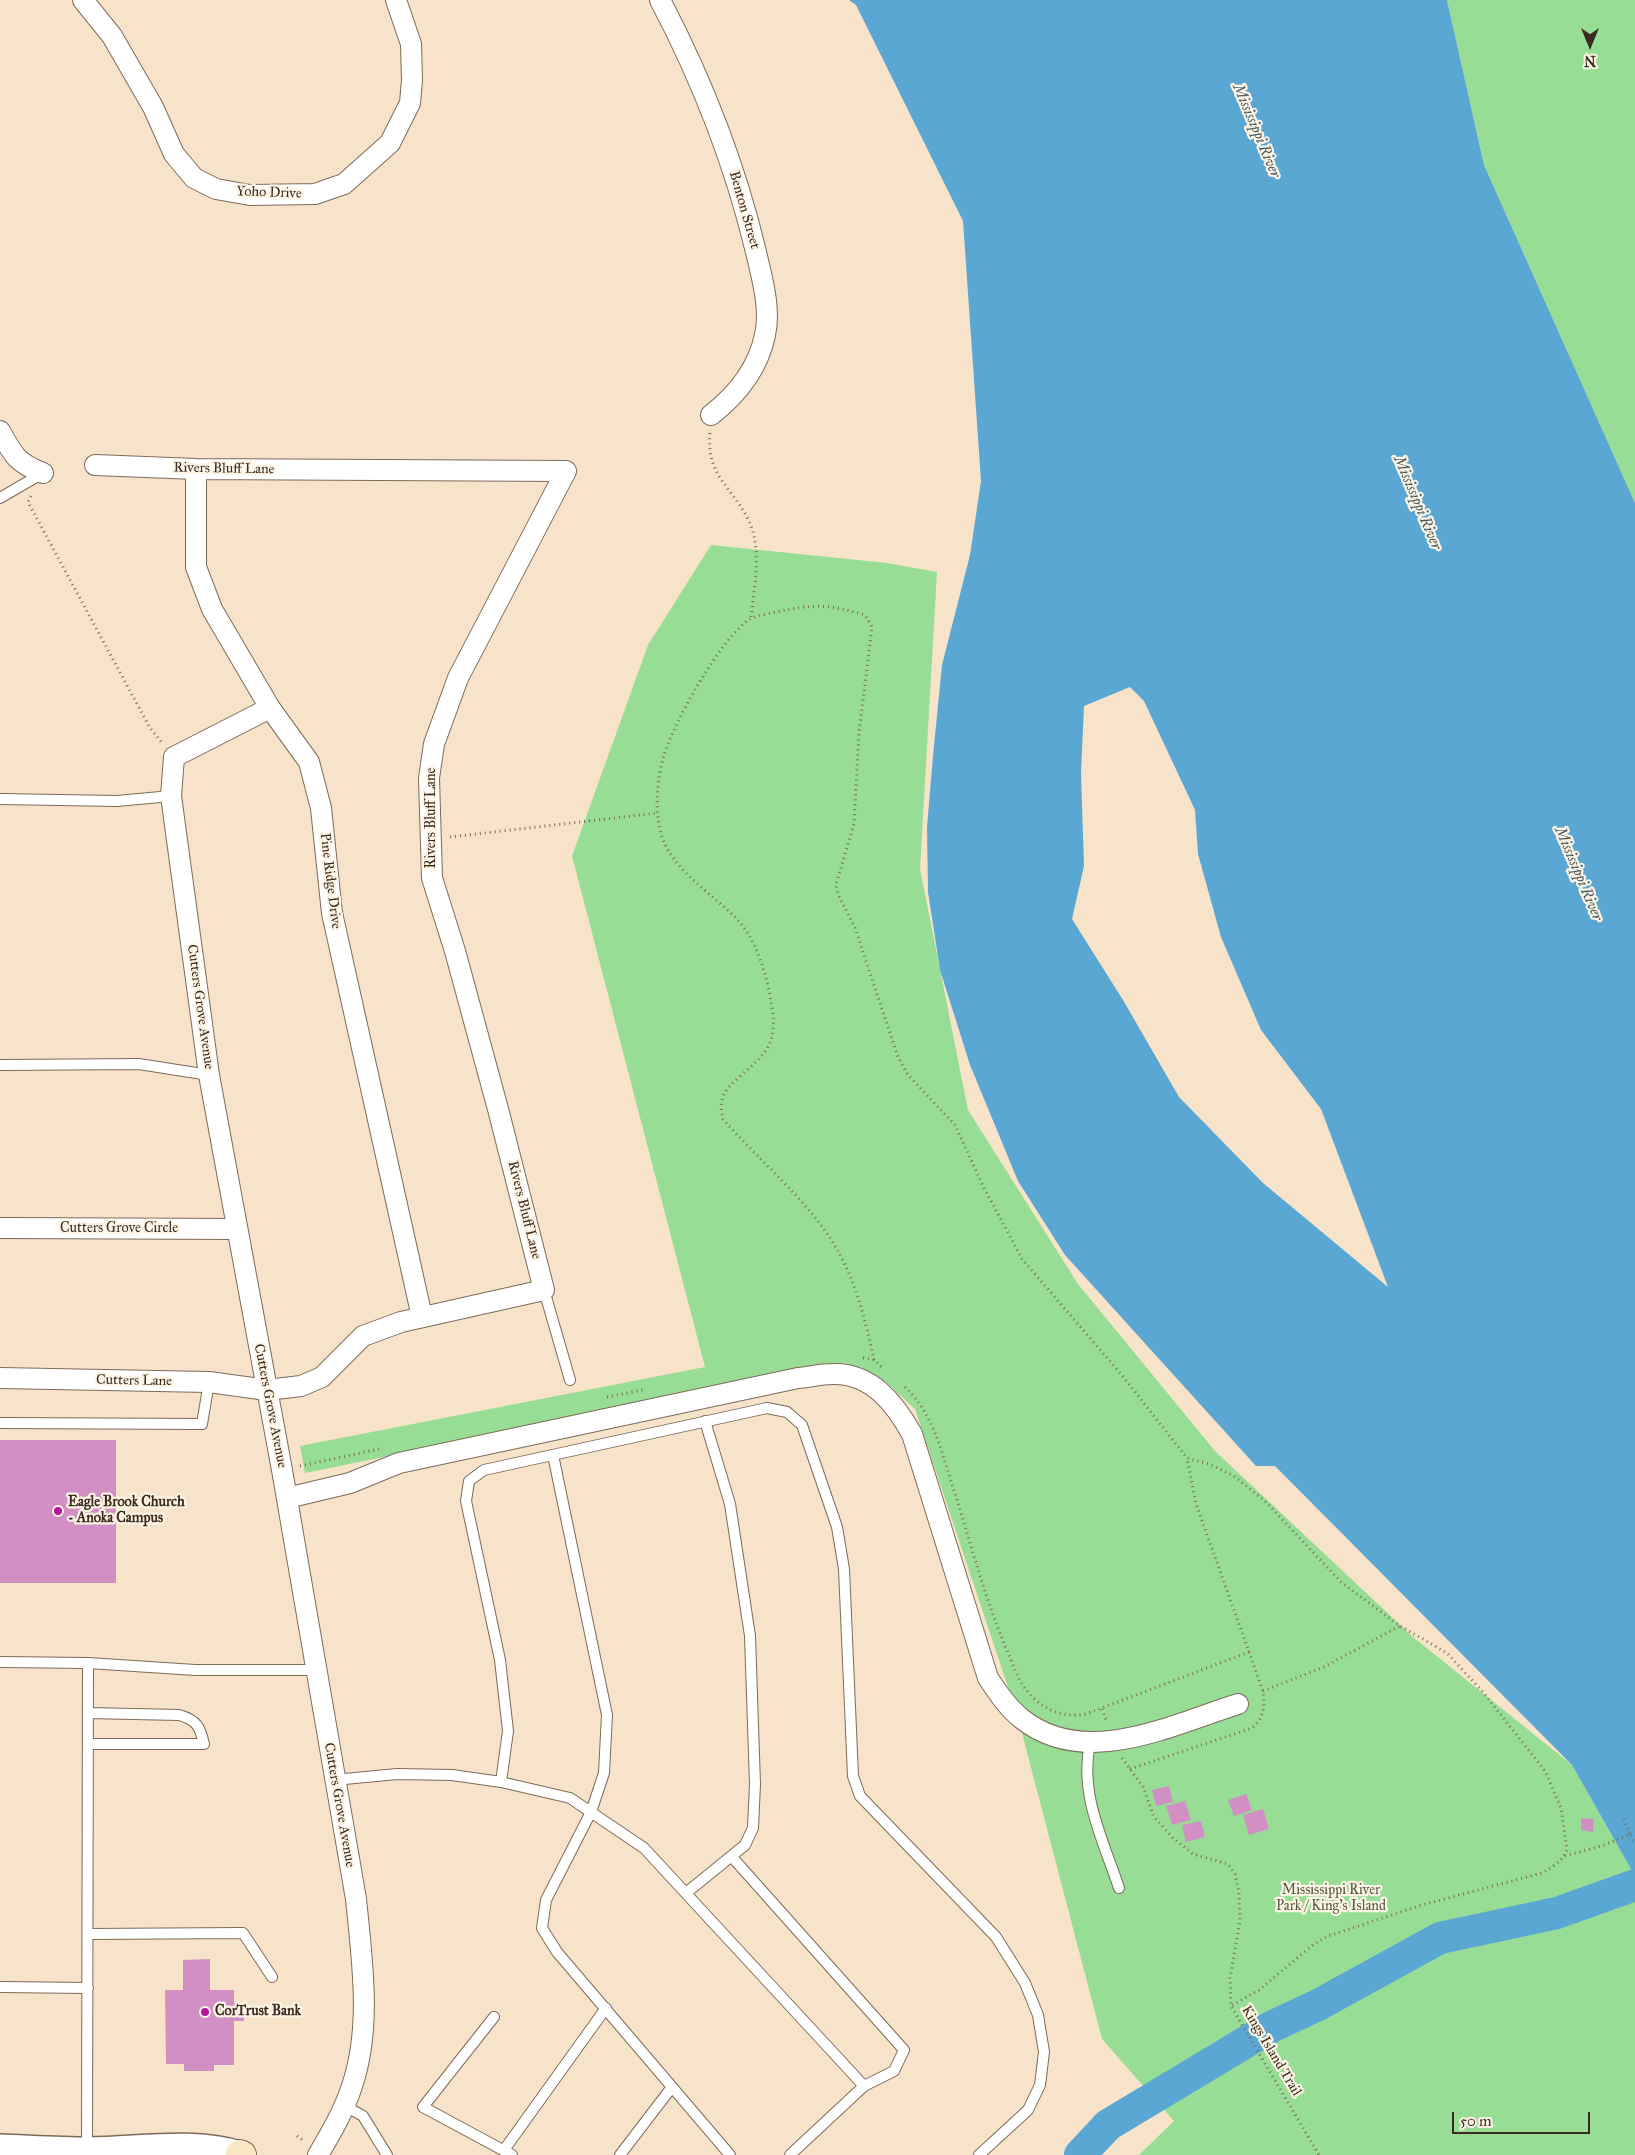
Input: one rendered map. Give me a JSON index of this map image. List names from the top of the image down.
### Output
{
  "streets": {
    "street": [
      "Yoho Drive",
      "Benton Street",
      "Rivers Bluff Lane",
      "Pine Ridge Drive",
      "Cutters Grove Avenue",
      "Cutters Grove Circle",
      "Cutters Lane"
    ],
    "path": ["Kings Island Trail"]
  },
  "crossings": [
    ["Rivers Bluff Lane", "Pine Ridge Drive"],
    ["Cutters Grove Avenue", "Cutters Grove Circle"],
    ["Cutters Grove Avenue", "Cutters Lane"]
  ],
  "water": ["Mississippi River"],
  "parks": ["Mississippi River Park / King's Island"],
  "places": ["Eagle Brook Church - Anoka Campus", "CorTrust Bank"],
  "scale_bar": "50 m",
  "north": "bottom"
}
